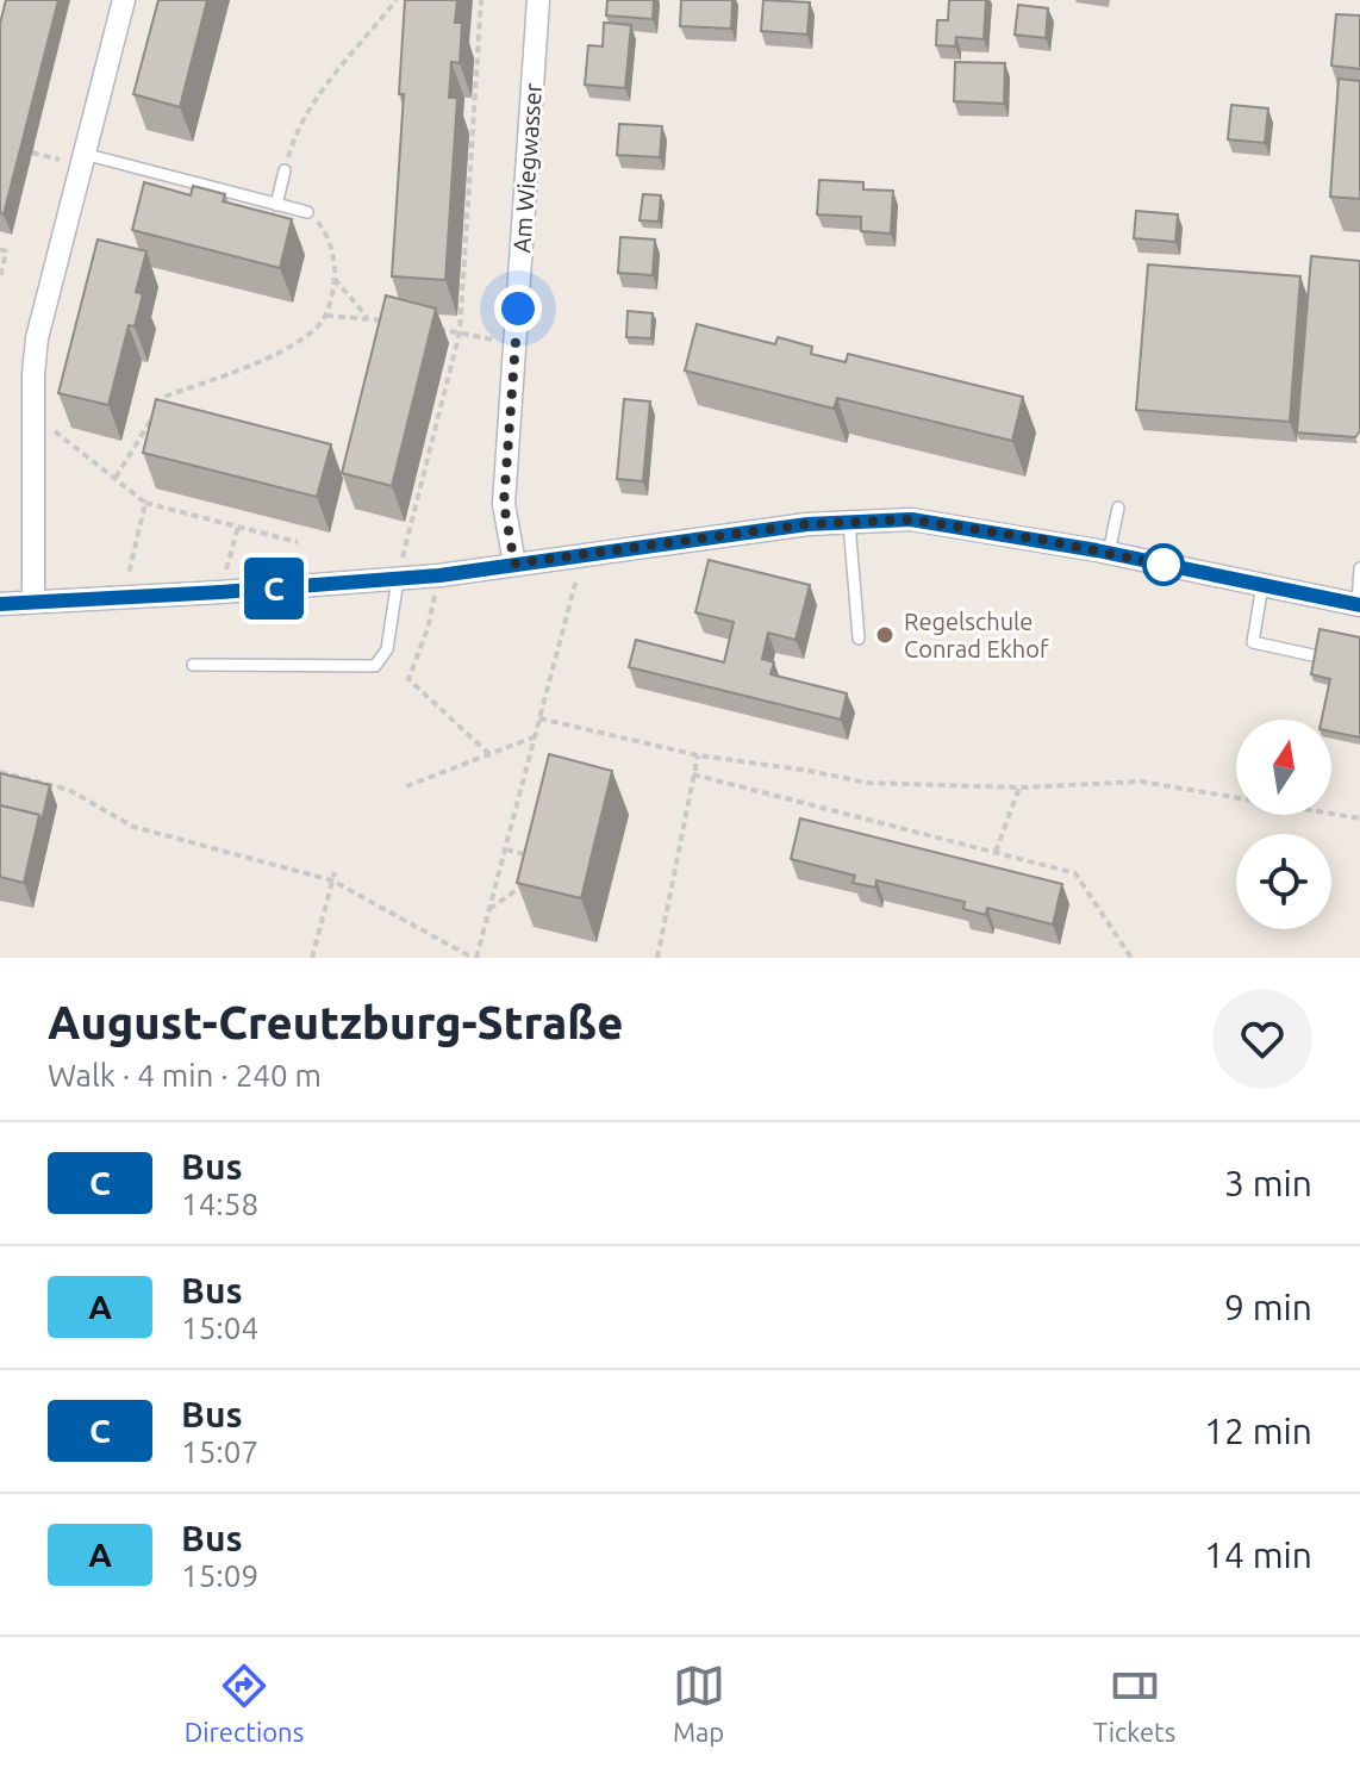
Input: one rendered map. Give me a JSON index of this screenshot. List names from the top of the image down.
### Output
{
  "streets": {
    "street": ["Am Wiegwasser"]
  },
  "places": ["Regelschule Conrad Ekhof"],
  "lines": ["bus line C"],
  "north": "top",
  "page": {
    "on_map": "C",
    "heading": ["August-Creutzburg-Straße", "Walk · 4 min · 240 m"],
    "list": [
      {
        "mark": "C",
        "name": "Bus",
        "note": "14:58",
        "value": "3 min"
      },
      {
        "mark": "A",
        "name": "Bus",
        "note": "15:04",
        "value": "9 min"
      },
      {
        "mark": "C",
        "name": "Bus",
        "note": "15:07",
        "value": "12 min"
      },
      {
        "mark": "A",
        "name": "Bus",
        "note": "15:09",
        "value": "14 min"
      }
    ],
    "tabs": ["Directions", "Map", "Tickets"]
  }
}
